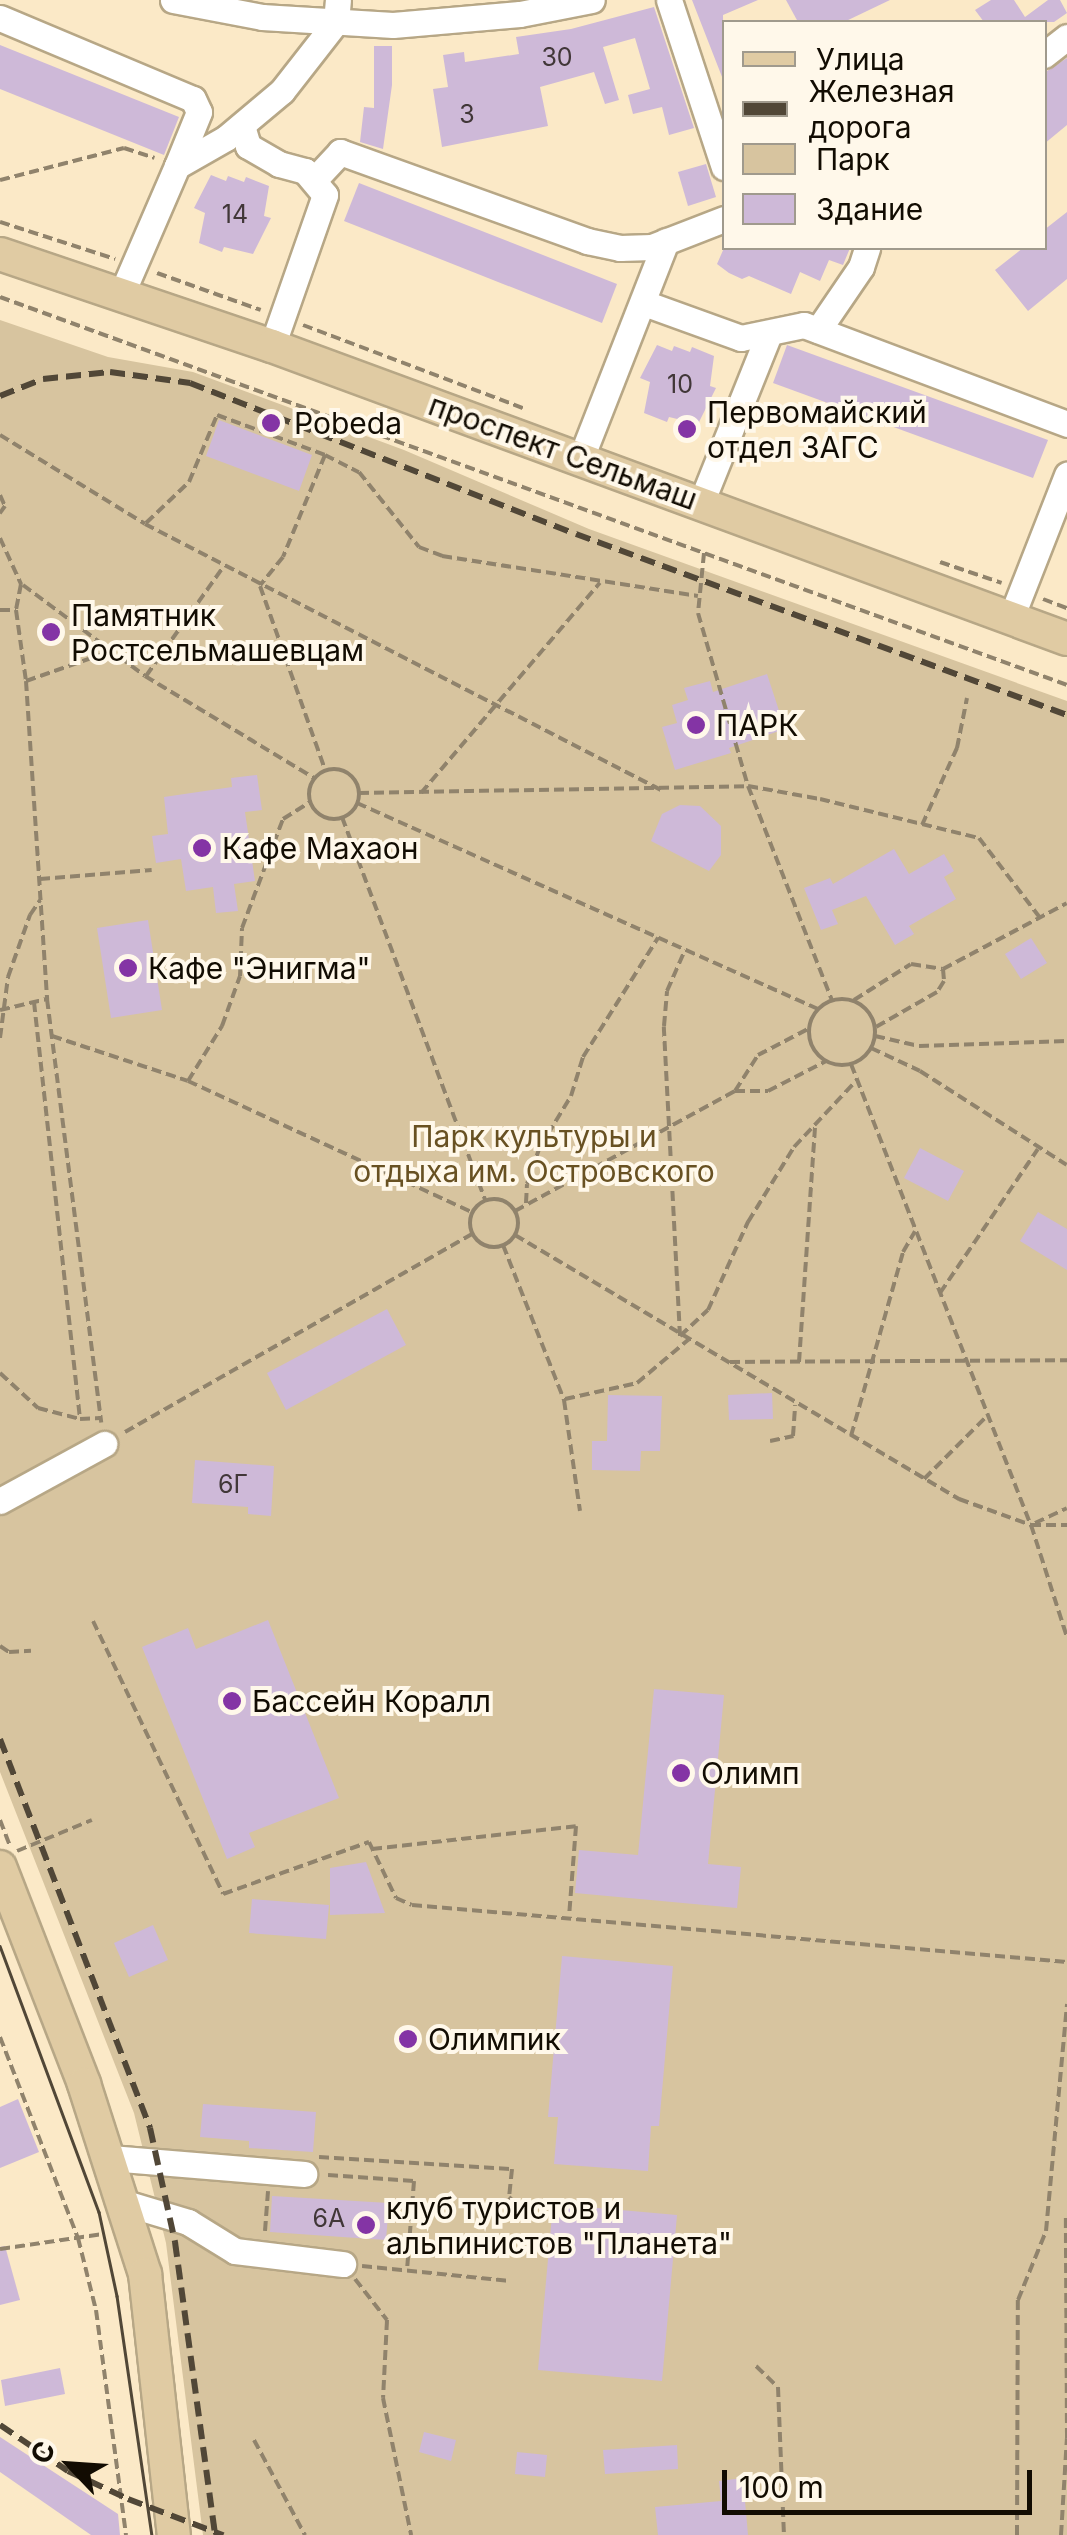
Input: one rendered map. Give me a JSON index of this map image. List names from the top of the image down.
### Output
{
  "streets": {
    "main road": ["проспект Сельмаш"]
  },
  "parks": ["Парк культуры и отдыха им. Островского"],
  "places": [
    "Pobeda",
    "Первомайский отдел ЗАГС",
    "Памятник Ростсельмашевцам",
    "ПАРК",
    "Кафе Махаон",
    "Кафе \"Энигма\"",
    "Бассейн Коралл",
    "Олимп",
    "Олимпик",
    "клуб туристов и альпинистов \"Планета\""
  ],
  "house_numbers": [
    "30",
    "3",
    "14",
    "10",
    "6Г",
    "6А"
  ],
  "legend": [
    "Улица",
    "Железная дорога",
    "Парк",
    "Здание"
  ],
  "scale_bar": "100 m",
  "north": "top left"
}
